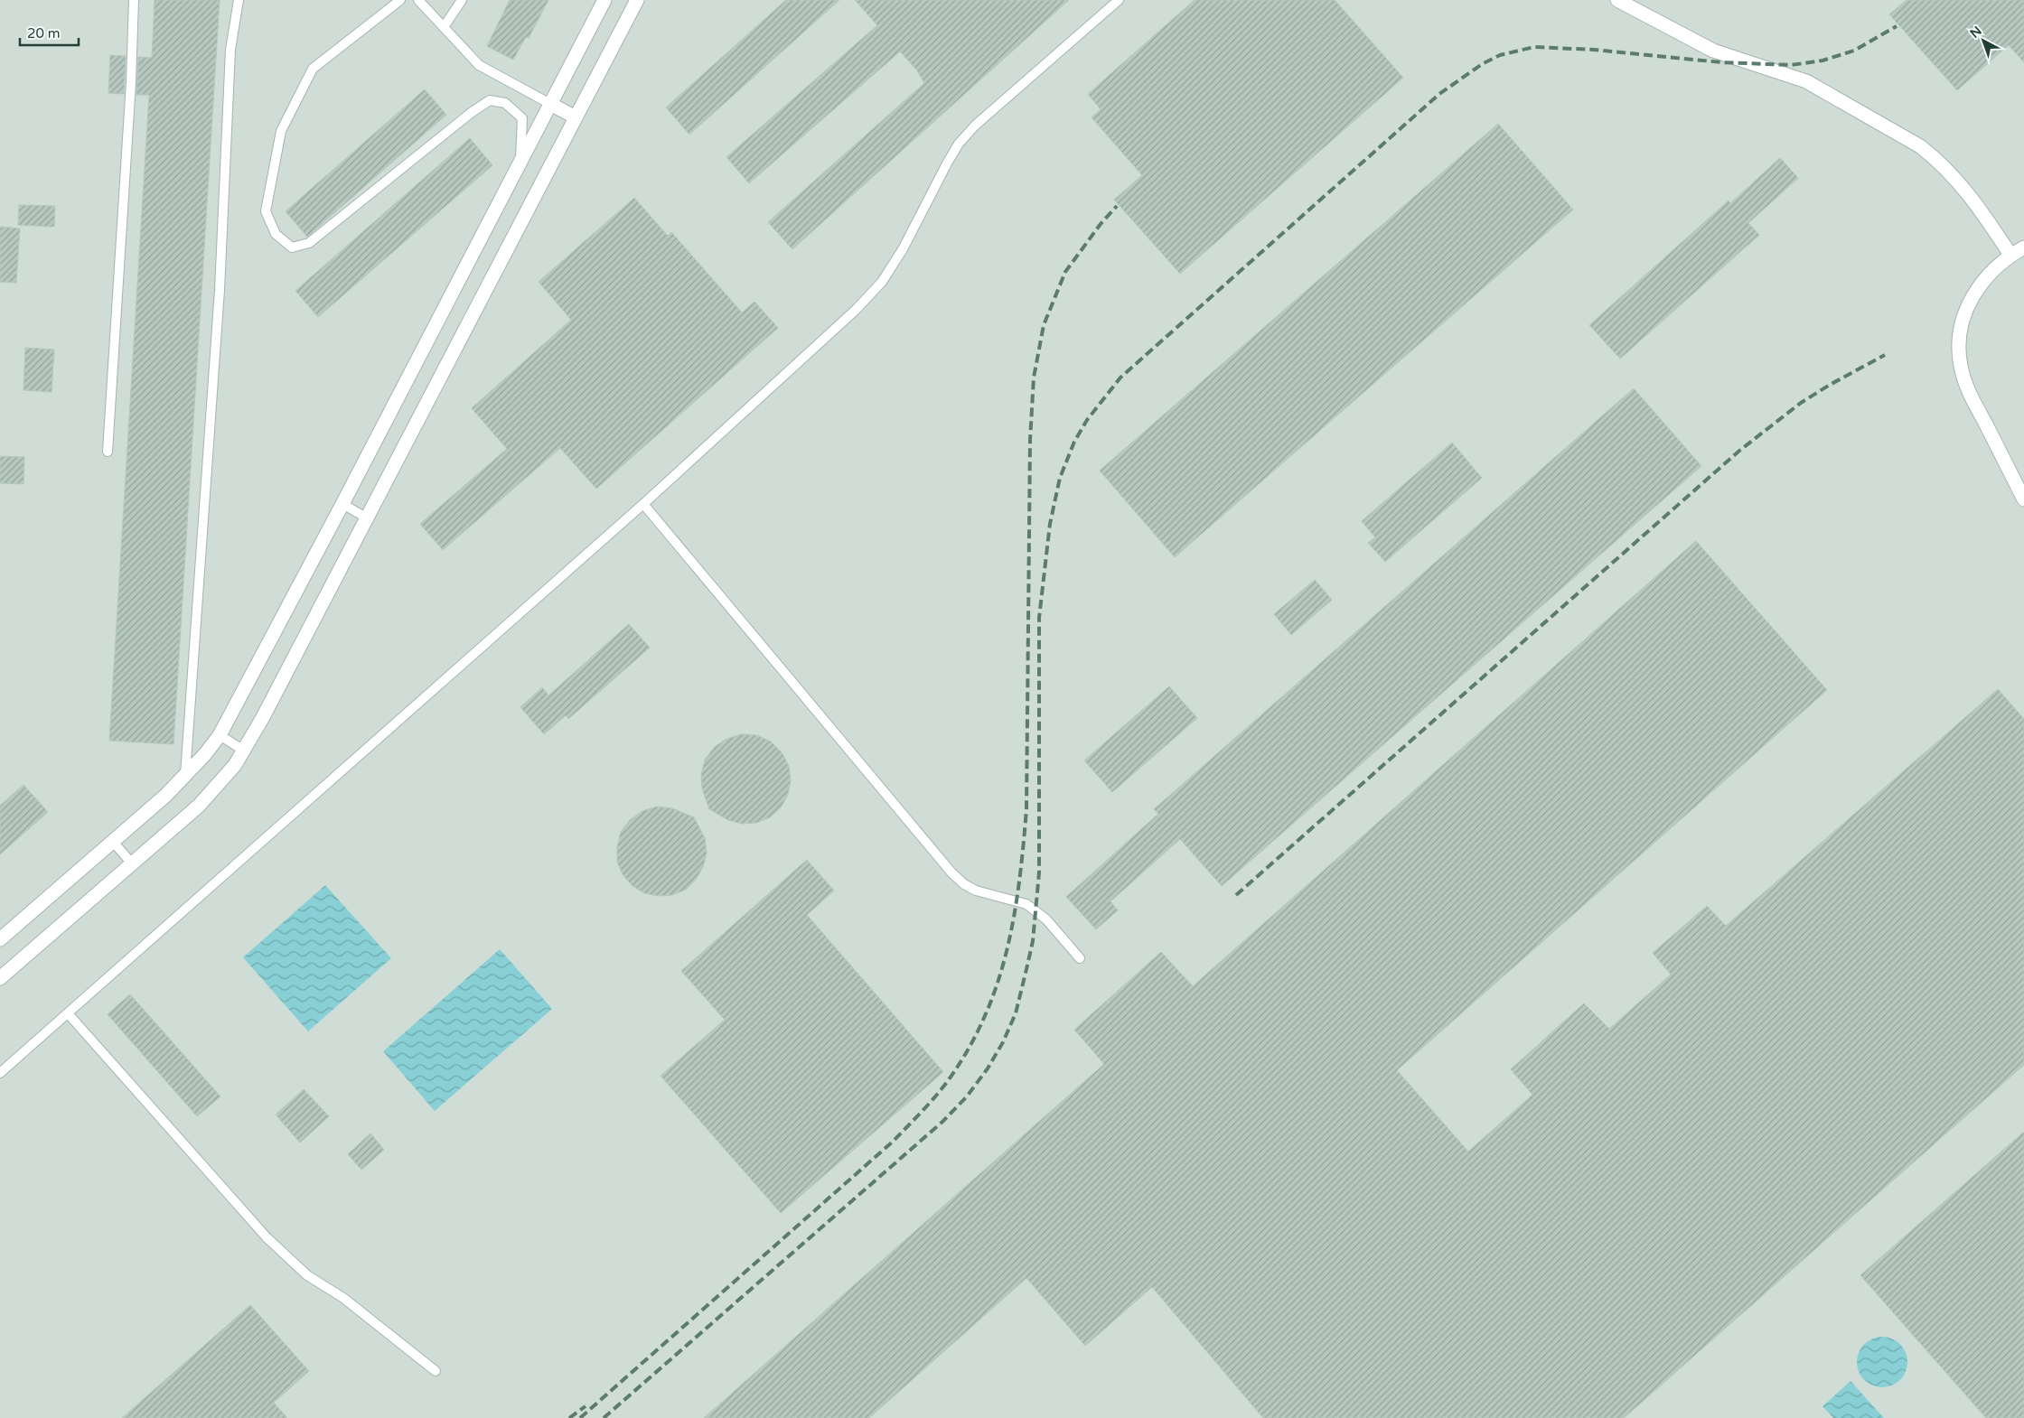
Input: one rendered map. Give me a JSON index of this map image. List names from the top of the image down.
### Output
{
  "scale_bar": "20 m",
  "north": "top left"
}
